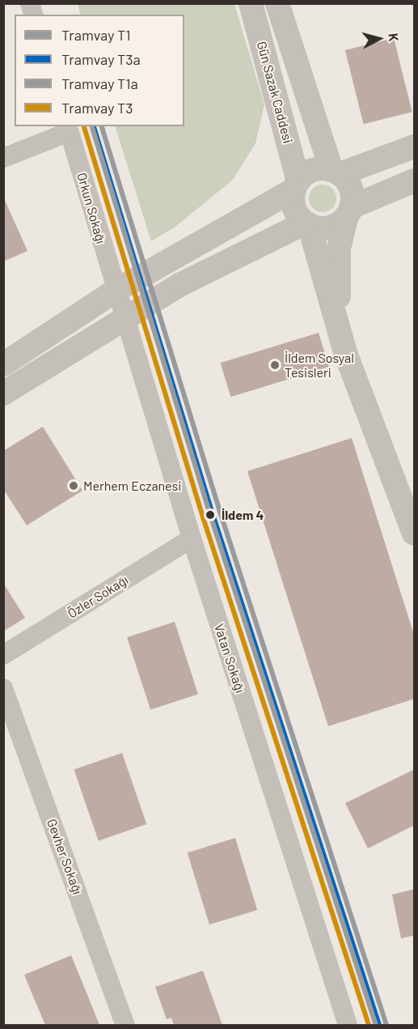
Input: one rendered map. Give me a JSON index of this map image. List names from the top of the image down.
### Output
{
  "streets": {
    "street": [
      "Gün Sazak Caddesi",
      "Orkun Sokağı",
      "Özler Sokağı",
      "Vatan Sokağı",
      "Gevher Sokağı"
    ]
  },
  "crossings": [
    ["Orkun Sokağı", "Vatan Sokağı"],
    ["Özler Sokağı", "Vatan Sokağı"]
  ],
  "places": ["İldem Sosyal Tesisleri", "Merhem Eczanesi", "İldem 4"],
  "lines": [
    "tram line T1",
    "tram line T1a",
    "tram line T3a",
    "tram line T3"
  ],
  "legend": [
    "Tramvay T1",
    "Tramvay T3a",
    "Tramvay T1a",
    "Tramvay T3"
  ],
  "north": "right"
}
